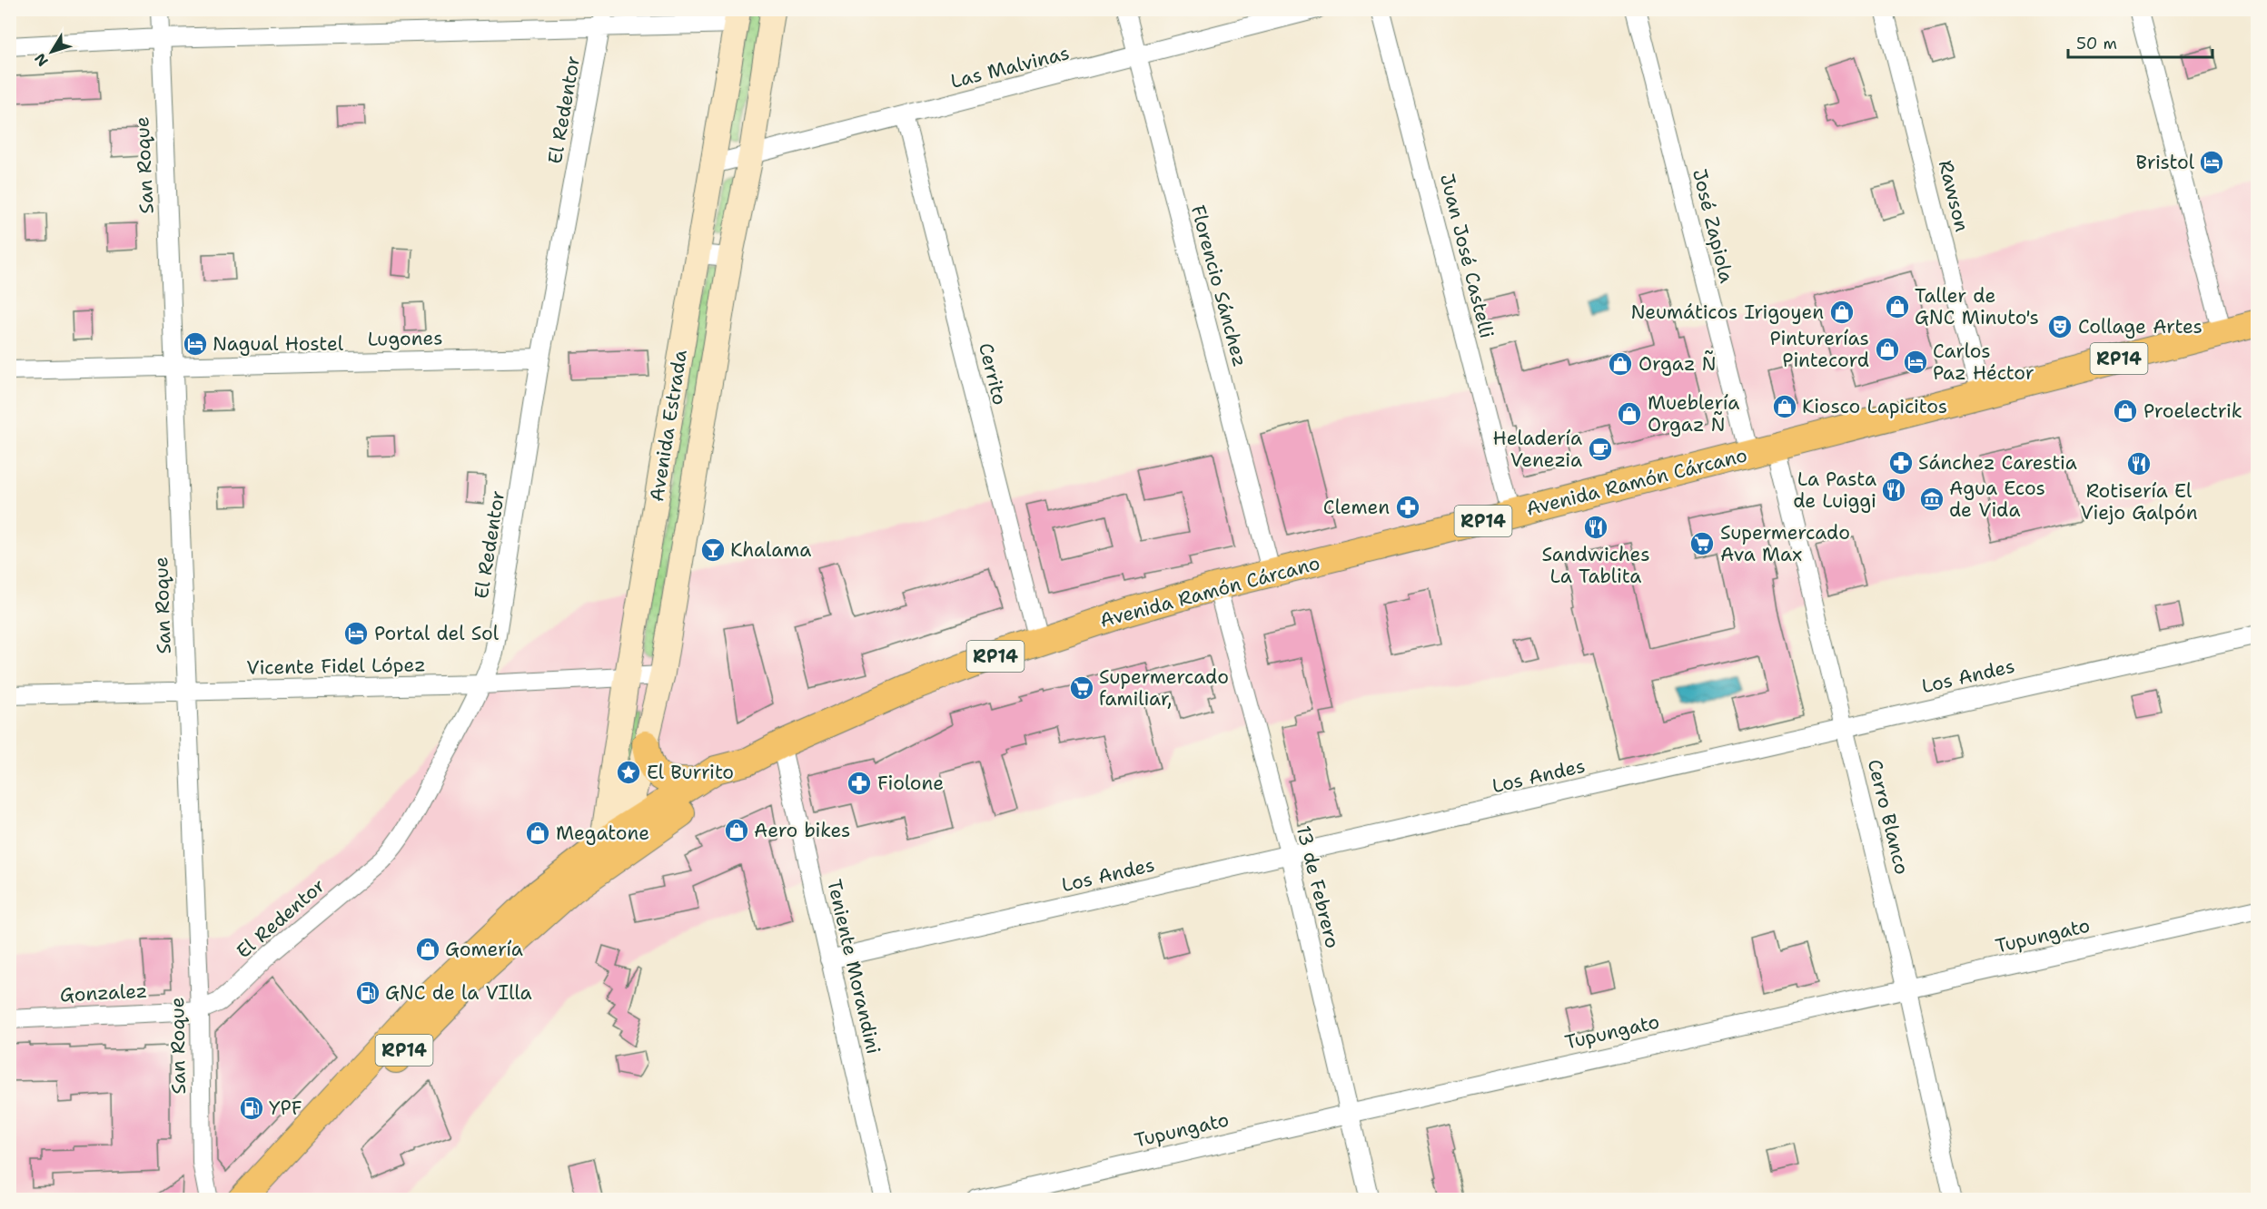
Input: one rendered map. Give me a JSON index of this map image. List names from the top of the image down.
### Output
{
  "streets": {
    "main road": ["RP14", "Avenida Estrada", "Avenida Ramón Cárcano"],
    "street": [
      "Las Malvinas",
      "El Redentor",
      "San Roque",
      "Rawson",
      "José Zapiola",
      "Juan José Castelli",
      "Florencio Sánchez",
      "Lugones",
      "Cerrito",
      "Vicente Fidel López",
      "Los Andes",
      "Cerro Blanco",
      "13 de Febrero",
      "Tupungato",
      "Teniente Morandini",
      "Gonzalez"
    ]
  },
  "crossings": [
    ["Las Malvinas", "Florencio Sánchez"],
    ["Las Malvinas", "Cerrito"],
    ["Las Malvinas", "Avenida Estrada"],
    ["El Redentor", "San Roque"],
    ["El Redentor", "Lugones"],
    ["El Redentor", "Vicente Fidel López"],
    ["El Redentor", "Gonzalez"],
    ["San Roque", "Lugones"],
    ["San Roque", "Vicente Fidel López"],
    ["San Roque", "Gonzalez"],
    ["Rawson", "Avenida Ramón Cárcano"],
    ["José Zapiola", "Avenida Ramón Cárcano"],
    ["Juan José Castelli", "Avenida Ramón Cárcano"],
    ["Florencio Sánchez", "Avenida Ramón Cárcano"],
    ["Cerrito", "Avenida Ramón Cárcano"],
    ["Avenida Estrada", "Avenida Ramón Cárcano"],
    ["Avenida Estrada", "Vicente Fidel López"],
    ["Avenida Ramón Cárcano", "Cerro Blanco"],
    ["Avenida Ramón Cárcano", "13 de Febrero"],
    ["Avenida Ramón Cárcano", "Teniente Morandini"],
    ["Los Andes", "Cerro Blanco"],
    ["Los Andes", "13 de Febrero"],
    ["Los Andes", "Teniente Morandini"],
    ["Cerro Blanco", "Tupungato"],
    ["13 de Febrero", "Tupungato"]
  ],
  "places": {
    "hotel": [
      "Bristol",
      "Nagual Hostel",
      "Carlos Paz Héctor",
      "Portal del Sol"
    ],
    "shop": [
      "Taller de GNC Minuto's",
      "Neumáticos Irigoyen",
      "Pinturerías Pintecord",
      "Orgaz Ñ",
      "Kiosco Lapicitos",
      "Proelectrik",
      "Mueblería Orgaz Ñ",
      "Aero bikes",
      "Megatone",
      "Gomería"
    ],
    "theatre": ["Collage Artes"],
    "cafe": ["Heladería Venezia"],
    "pharmacy": ["Sánchez Carestia", "Clemen", "Fiolone"],
    "restaurant": ["Rotisería El Viejo Galpón", "La Pasta de Luiggi", "Sandwiches La Tablita"],
    "museum": ["Agua Ecos de Vida"],
    "supermarket": ["Supermercado Ava Max", "Supermercado familiar,"],
    "bar": ["Khalama"],
    "place": ["El Burrito"],
    "fuel station": ["GNC de la VIlla", "YPF"]
  },
  "scale_bar": "50 m",
  "north": "bottom left"
}
